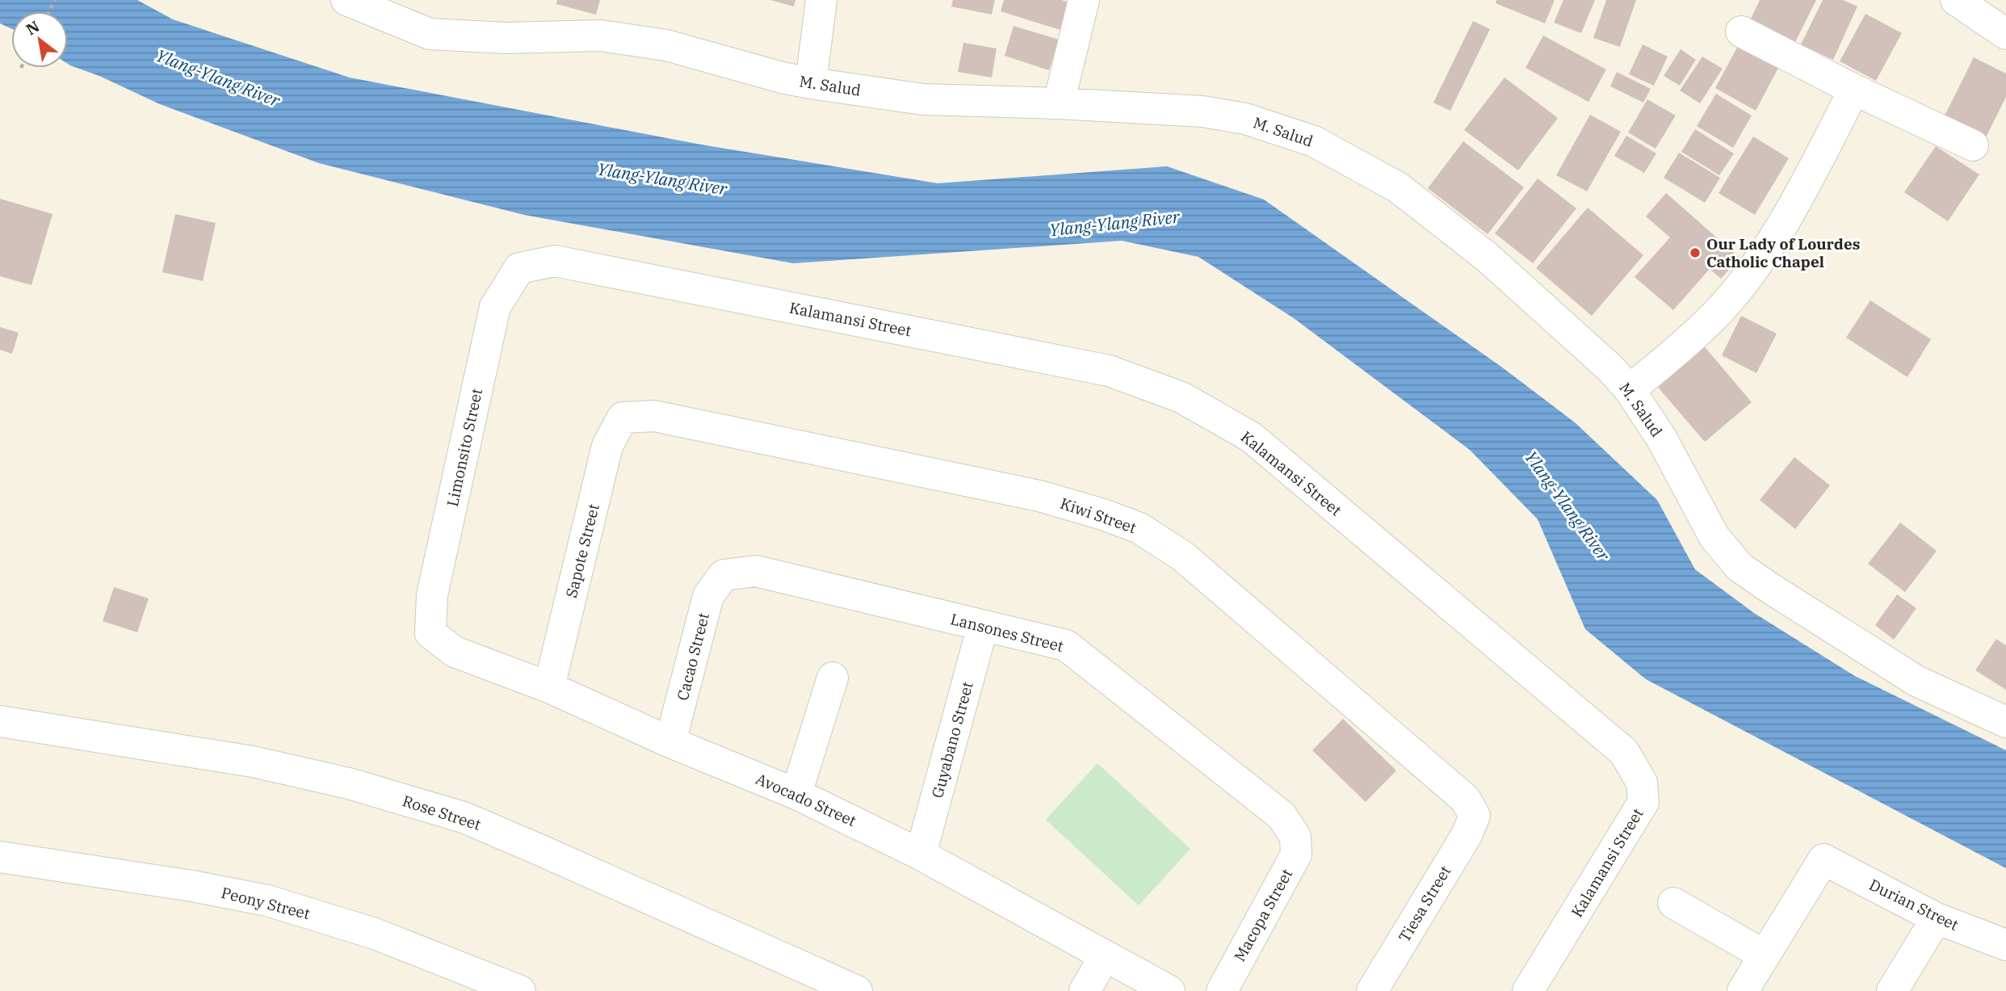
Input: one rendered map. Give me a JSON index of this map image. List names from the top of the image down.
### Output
{
  "streets": {
    "street": [
      "M. Salud",
      "Kalamansi Street",
      "Limonsito Street",
      "Kiwi Street",
      "Sapote Street",
      "Lansones Street",
      "Cacao Street",
      "Guyabano Street",
      "Avocado Street",
      "Rose Street",
      "Peony Street",
      "Tiesa Street",
      "Durian Street",
      "Macopa Street"
    ]
  },
  "crossings": [
    ["Kalamansi Street", "Limonsito Street"],
    ["Limonsito Street", "Avocado Street"],
    ["Kiwi Street", "Sapote Street"],
    ["Kiwi Street", "Tiesa Street"],
    ["Sapote Street", "Avocado Street"],
    ["Lansones Street", "Cacao Street"],
    ["Lansones Street", "Guyabano Street"],
    ["Lansones Street", "Macopa Street"],
    ["Cacao Street", "Avocado Street"],
    ["Guyabano Street", "Avocado Street"]
  ],
  "water": ["Ylang-Ylang River"],
  "places": ["Our Lady of Lourdes Catholic Chapel"],
  "north": "top left"
}
